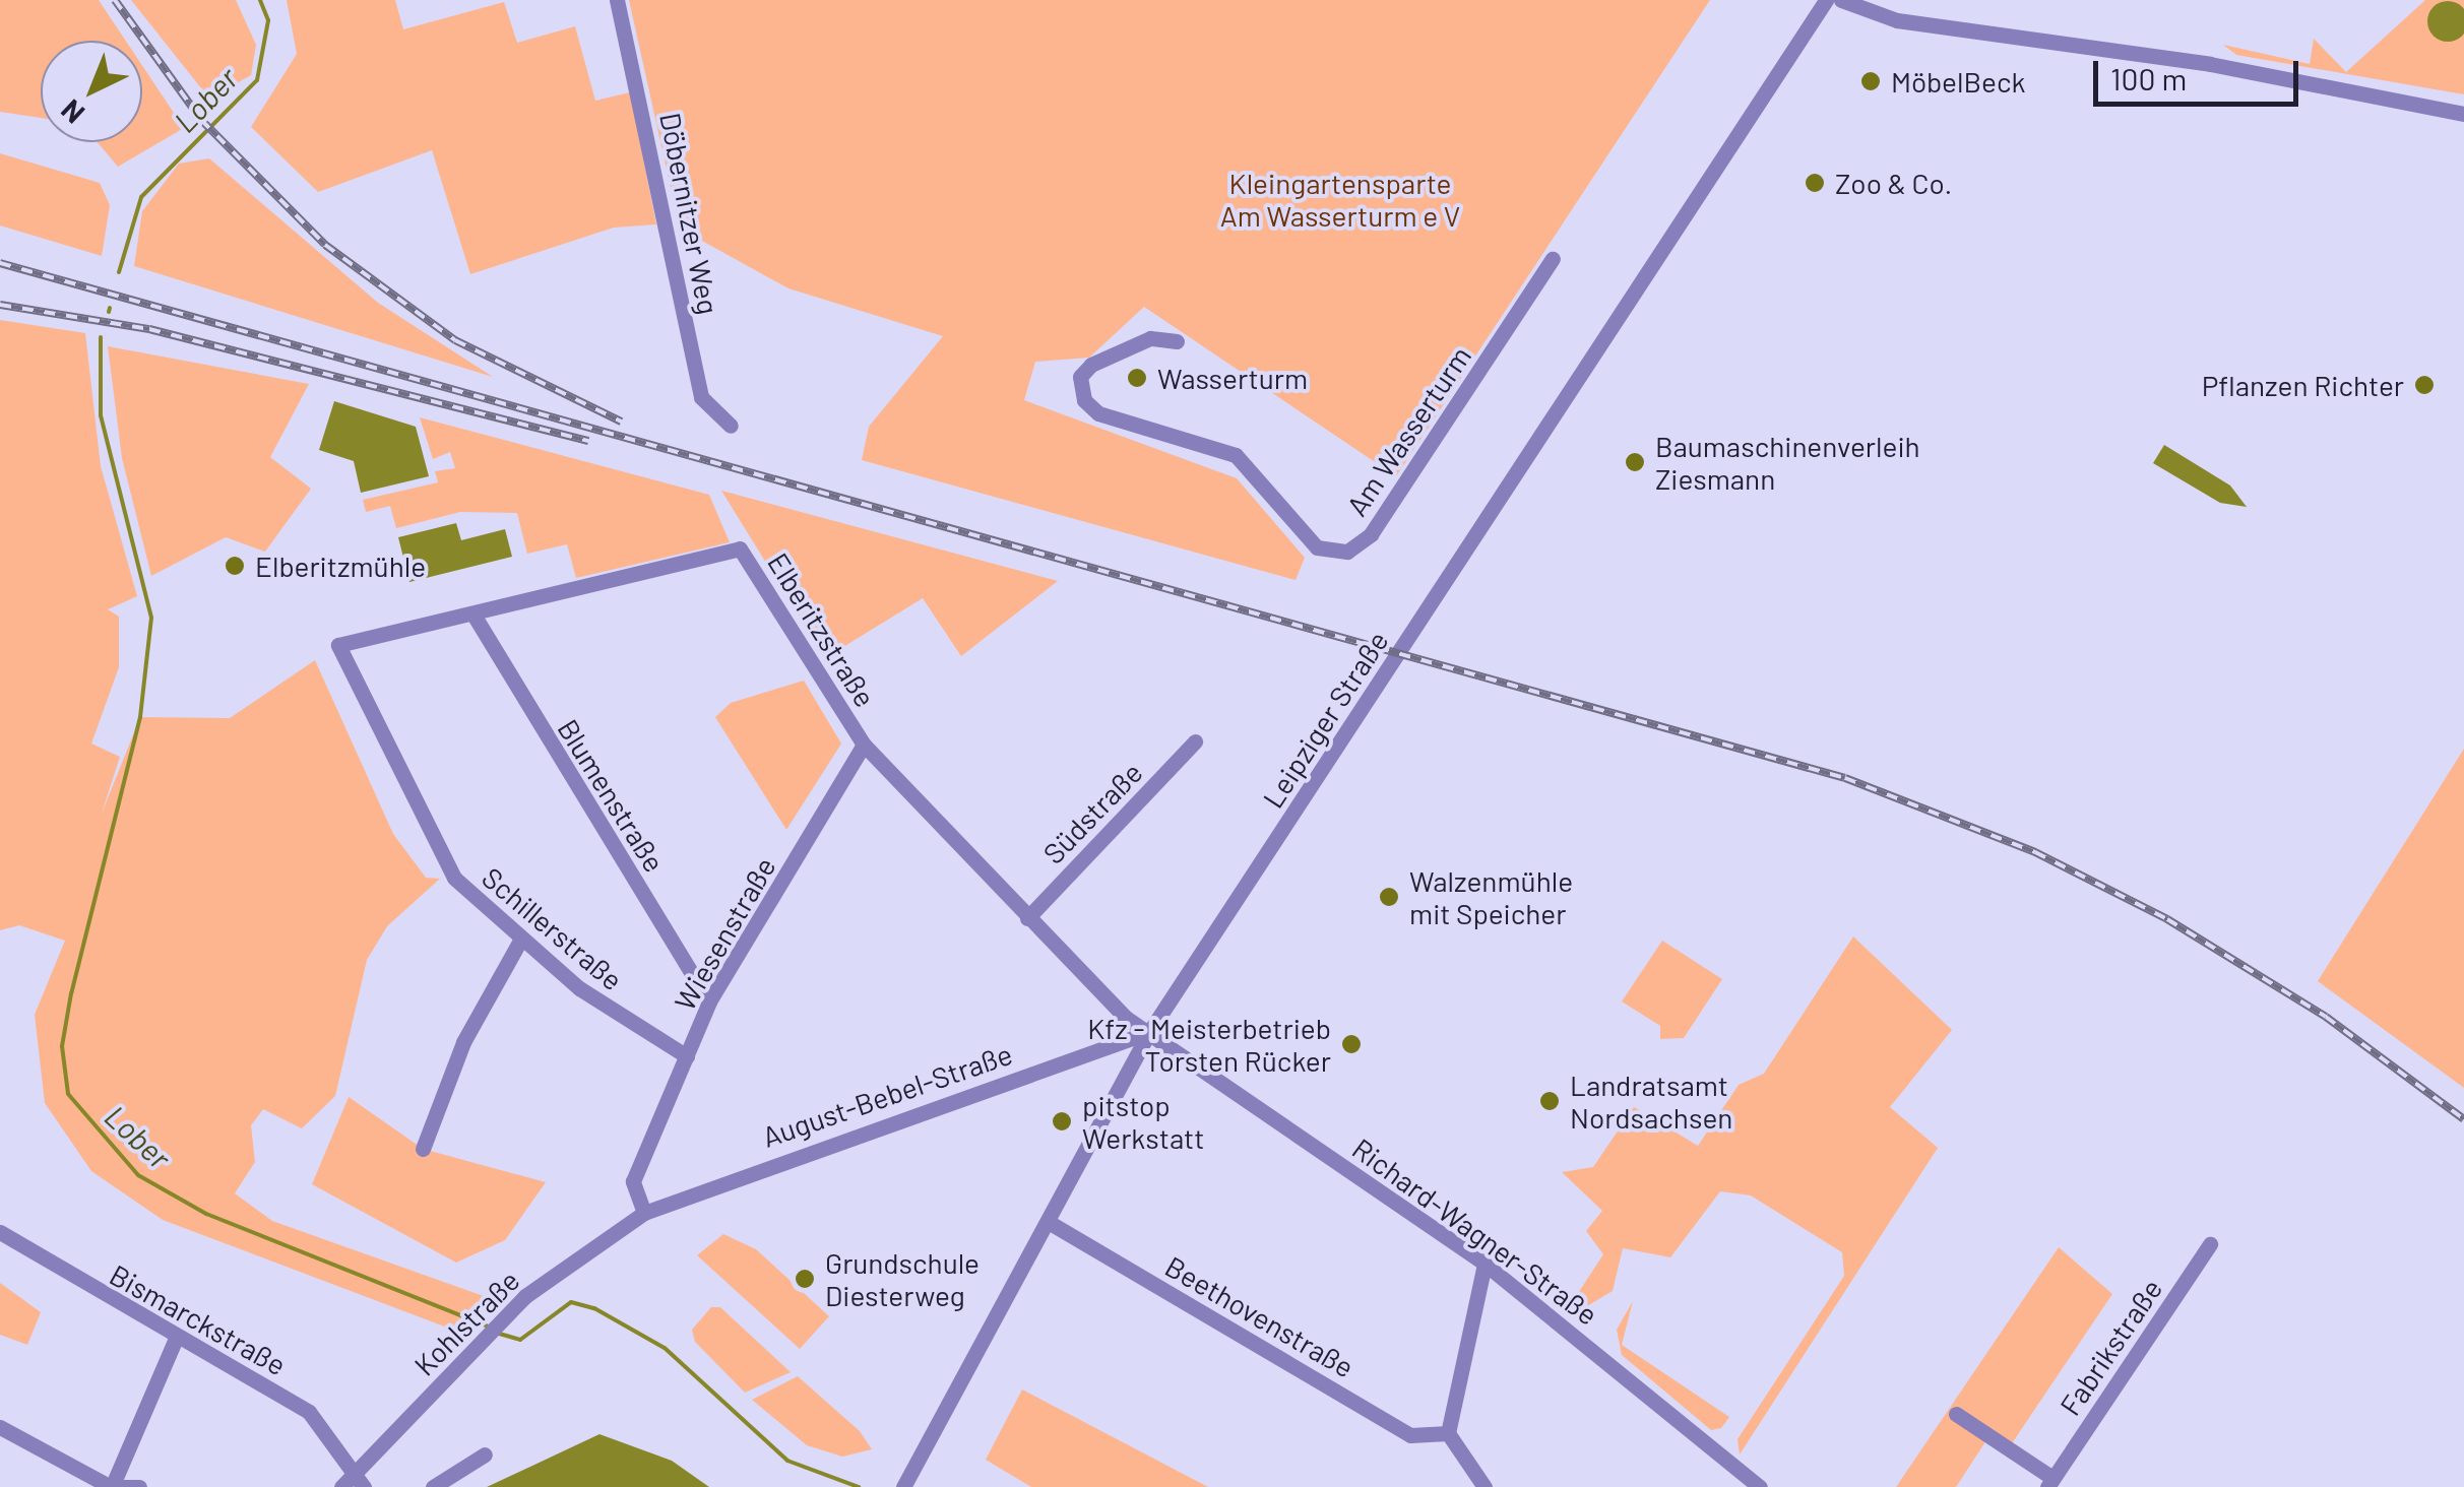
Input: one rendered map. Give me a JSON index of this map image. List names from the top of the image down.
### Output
{
  "streets": {
    "street": [
      "Döbernitzer Weg",
      "Am Wasserturm",
      "Elberitzstraße",
      "Leipziger Straße",
      "Blumenstraße",
      "Südstraße",
      "Schillerstraße",
      "Wiesenstraße",
      "August-Bebel-Straße",
      "Richard-Wagner-Straße",
      "Beethovenstraße",
      "Bismarckstraße",
      "Kohlstraße",
      "Fabrikstraße"
    ]
  },
  "crossings": [
    ["Elberitzstraße", "Leipziger Straße"],
    ["Elberitzstraße", "Blumenstraße"],
    ["Elberitzstraße", "Südstraße"],
    ["Elberitzstraße", "Schillerstraße"],
    ["Elberitzstraße", "Wiesenstraße"],
    ["Elberitzstraße", "August-Bebel-Straße"],
    ["Elberitzstraße", "Richard-Wagner-Straße"],
    ["Leipziger Straße", "August-Bebel-Straße"],
    ["Leipziger Straße", "Richard-Wagner-Straße"],
    ["Leipziger Straße", "Beethovenstraße"],
    ["Blumenstraße", "Wiesenstraße"],
    ["Schillerstraße", "Wiesenstraße"],
    ["Wiesenstraße", "August-Bebel-Straße"],
    ["Wiesenstraße", "Kohlstraße"],
    ["August-Bebel-Straße", "Richard-Wagner-Straße"],
    ["August-Bebel-Straße", "Kohlstraße"],
    ["Bismarckstraße", "Kohlstraße"]
  ],
  "water": ["Lober"],
  "parks": ["Kleingartensparte Am Wasserturm e V"],
  "places": [
    "MöbelBeck",
    "Zoo & Co.",
    "Wasserturm",
    "Pflanzen Richter",
    "Baumaschinenverleih Ziesmann",
    "Elberitzmühle",
    "Walzenmühle mit Speicher",
    "Kfz - Meisterbetrieb Torsten Rücker",
    "Landratsamt Nordsachsen",
    "pitstop Werkstatt",
    "Grundschule Diesterweg"
  ],
  "scale_bar": "100 m",
  "north": "bottom left"
}
